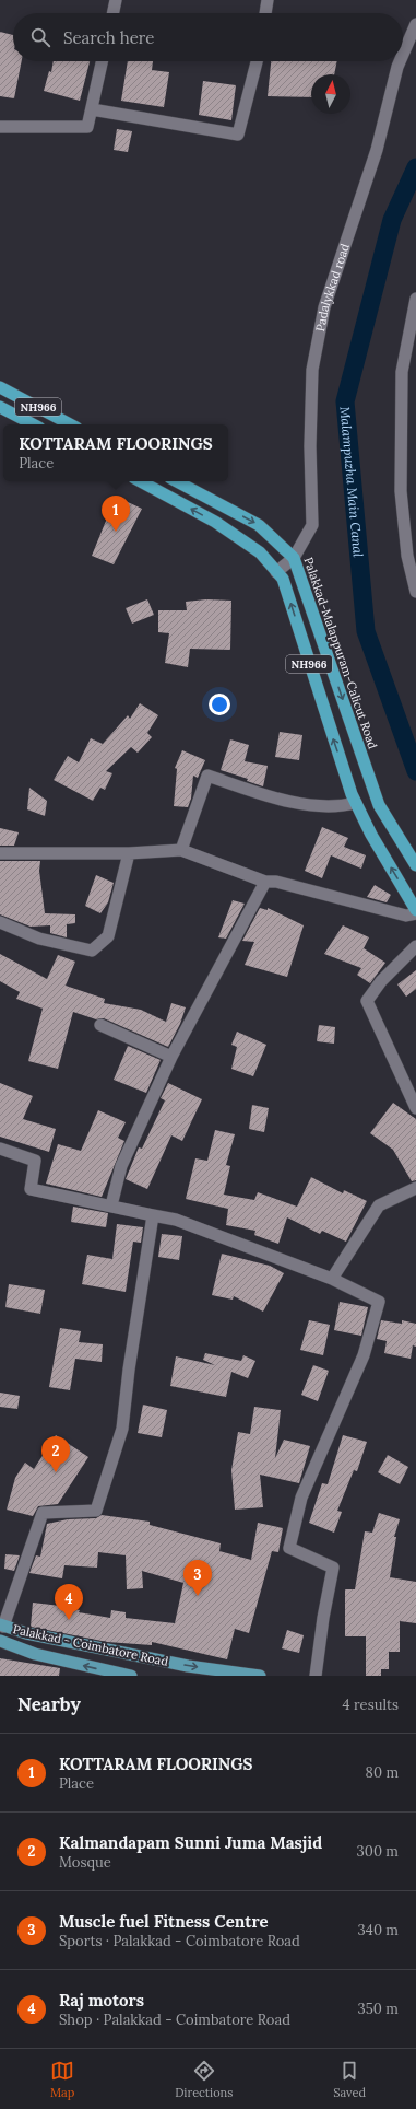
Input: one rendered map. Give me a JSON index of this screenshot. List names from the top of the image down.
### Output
{
  "streets": {
    "highway": ["NH966", "Palakkad-Malappuram-Calicut Road"],
    "main road": ["Palakkad - Coimbatore Road"],
    "street": ["Padalykkad road"]
  },
  "crossings": [
    ["Padalykkad road", "NH966"],
    ["Padalykkad road", "Palakkad-Malappuram-Calicut Road"]
  ],
  "water": ["Malampuzha Main Canal"],
  "north": "top",
  "page": {
    "search": "Search here",
    "popup": ["KOTTARAM FLOORINGS", "Place"],
    "pins": [
      "1",
      "2",
      "3",
      "4"
    ],
    "heading": ["Nearby", "4 results"],
    "list": [
      {
        "mark": "1",
        "name": "KOTTARAM FLOORINGS",
        "note": "Place",
        "value": "80 m"
      },
      {
        "mark": "2",
        "name": "Kalmandapam Sunni Juma Masjid",
        "note": "Mosque",
        "value": "300 m"
      },
      {
        "mark": "3",
        "name": "Muscle fuel Fitness Centre",
        "note": "Sports · Palakkad - Coimbatore Road",
        "value": "340 m"
      },
      {
        "mark": "4",
        "name": "Raj motors",
        "note": "Shop · Palakkad - Coimbatore Road",
        "value": "350 m"
      }
    ],
    "nav": ["Map", "Directions", "Saved"]
  }
}
